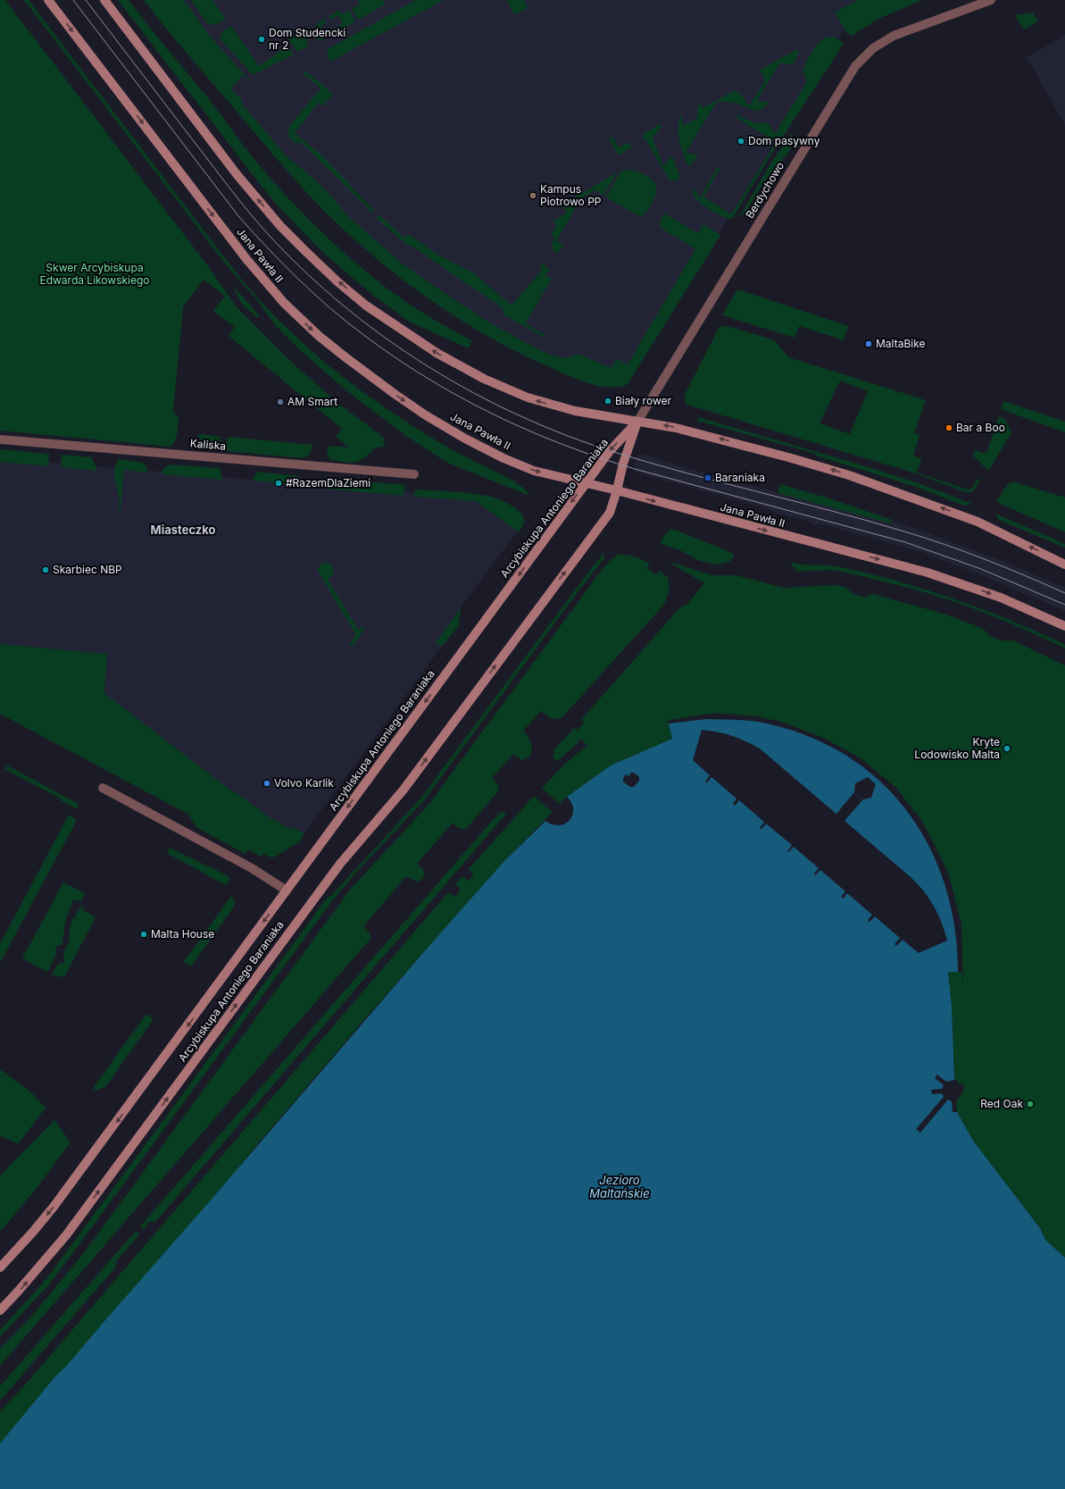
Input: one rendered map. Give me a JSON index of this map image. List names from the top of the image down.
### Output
{
  "streets": {
    "main road": ["Jana Pawła II", "Arcybiskupa Antoniego Baraniaka"],
    "street": ["Berdychowo", "Kaliska"]
  },
  "crossings": [
    ["Berdychowo", "Arcybiskupa Antoniego Baraniaka"],
    ["Jana Pawła II", "Arcybiskupa Antoniego Baraniaka"]
  ],
  "districts": ["Miasteczko"],
  "water": ["Jezioro Maltańskie"],
  "parks": ["Skwer Arcybiskupa Edwarda Likowskiego"],
  "places": {
    "other": [
      "Dom Studencki nr 2",
      "Dom pasywny",
      "Kampus Piotrowo PP",
      "MaltaBike",
      "Biały rower",
      "AM Smart",
      "Bar a Boo",
      "#RazemDlaZiemi",
      "Skarbiec NBP",
      "Kryte Lodowisko Malta",
      "Volvo Karlik",
      "Malta House",
      "Red Oak"
    ],
    "transit": ["Baraniaka"]
  }
}
